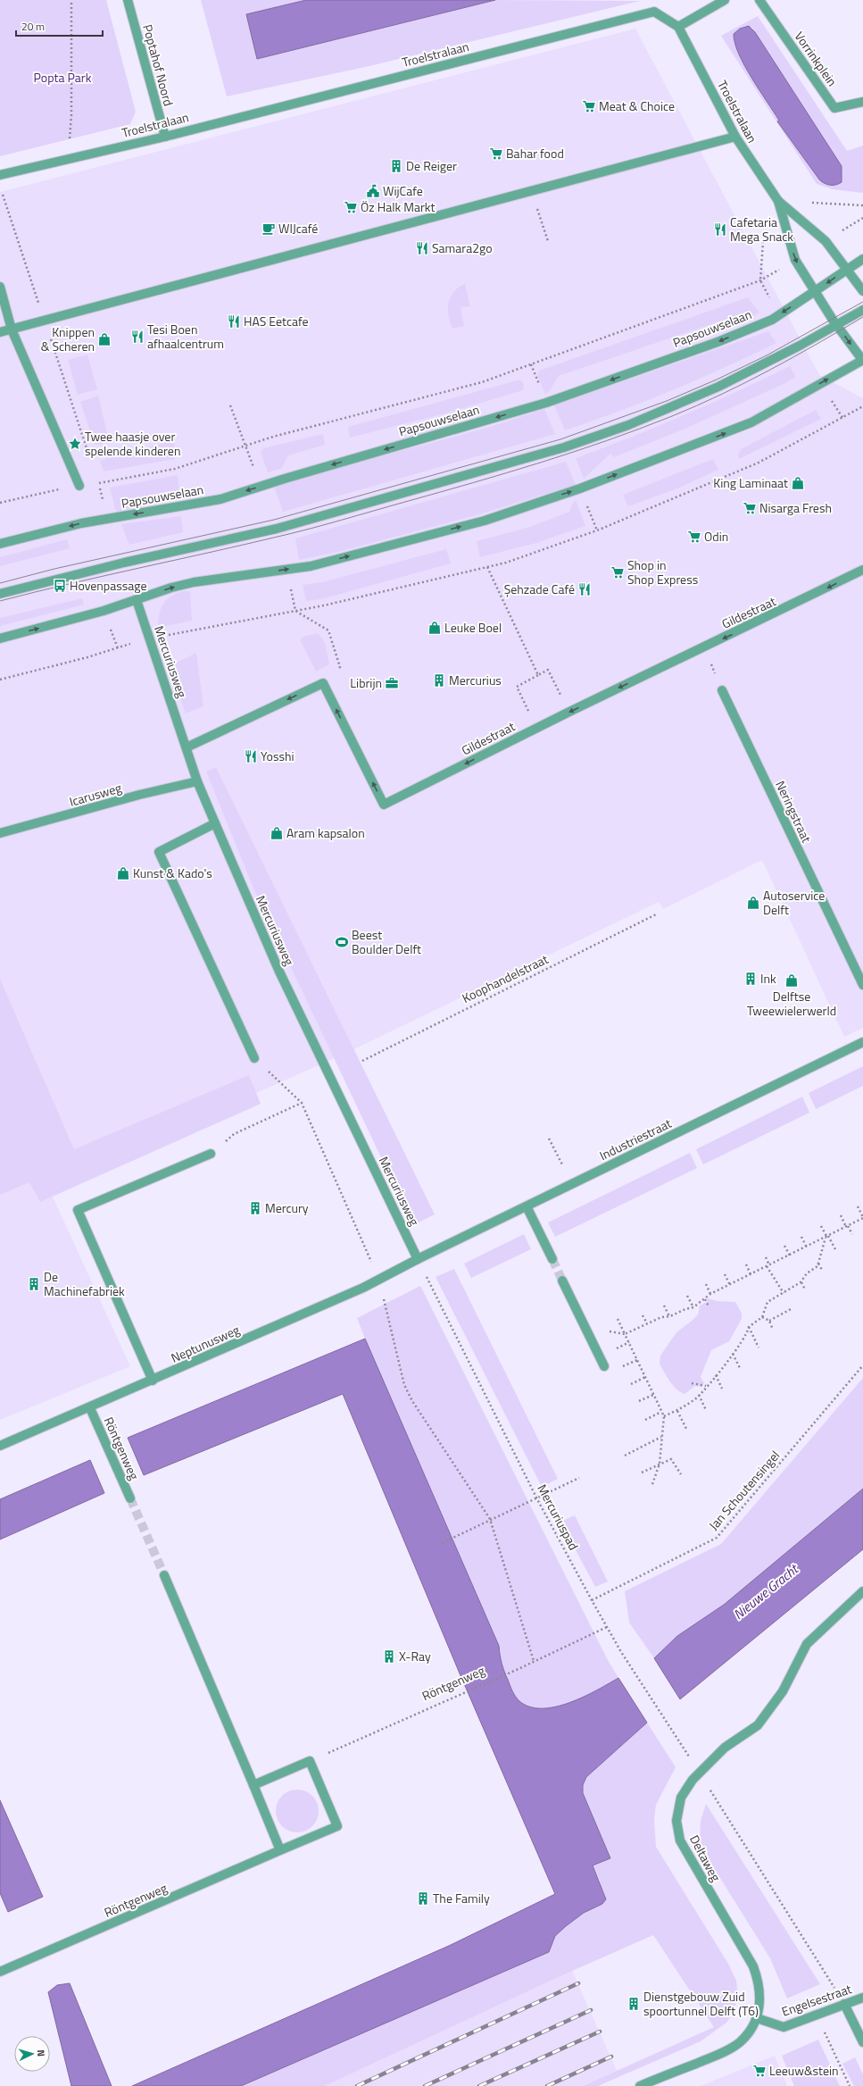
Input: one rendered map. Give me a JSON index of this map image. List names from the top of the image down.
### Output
{
  "streets": {
    "street": [
      "Troelstralaan",
      "Vorrinkplein",
      "Poptahof Noord",
      "Papsouwselaan",
      "Gildestraat",
      "Mercuriusweg",
      "Icarusweg",
      "Neringstraat",
      "Industriestraat",
      "Neptunusweg",
      "Röntgenweg",
      "Deltaweg",
      "Engelsestraat"
    ],
    "path": ["Koophandelstraat", "Jan Schoutensingel", "Mercuriuspad"]
  },
  "crossings": [
    ["Troelstralaan", "Poptahof Noord"],
    ["Troelstralaan", "Papsouwselaan"],
    ["Gildestraat", "Mercuriusweg"],
    ["Mercuriusweg", "Icarusweg"],
    ["Mercuriusweg", "Industriestraat"],
    ["Mercuriusweg", "Neptunusweg"],
    ["Mercuriusweg", "Mercuriuspad"],
    ["Industriestraat", "Neptunusweg"],
    ["Industriestraat", "Mercuriuspad"],
    ["Neptunusweg", "Röntgenweg"],
    ["Neptunusweg", "Mercuriuspad"],
    ["Röntgenweg", "Mercuriuspad"],
    ["Jan Schoutensingel", "Mercuriuspad"],
    ["Mercuriuspad", "Deltaweg"],
    ["Deltaweg", "Engelsestraat"]
  ],
  "one_way": ["Gildestraat"],
  "water": ["Nieuwe Gracht"],
  "parks": ["Popta Park"],
  "places": {
    "supermarket": [
      "Meat & Choice",
      "Bahar food",
      "Öz Halk Markt",
      "Nisarga Fresh",
      "Odin",
      "Shop in Shop Express",
      "Leeuw&stein"
    ],
    "building": [
      "De Reiger",
      "Mercurius",
      "Ink",
      "Mercury",
      "De Machinefabriek",
      "X-Ray",
      "The Family",
      "Dienstgebouw Zuid spoortunnel Delft (T6)"
    ],
    "public building": ["WijCafe"],
    "cafe": ["WIJcafé"],
    "restaurant": [
      "Cafetaria Mega Snack",
      "Samara2go",
      "HAS Eetcafe",
      "Tesi Boen afhaalcentrum",
      "Şehzade Café",
      "Yosshi"
    ],
    "shop": [
      "Knippen & Scheren",
      "King Laminaat",
      "Leuke Boel",
      "Aram kapsalon",
      "Kunst & Kado's",
      "Autoservice Delft",
      "Delftse Tweewielerwerld"
    ],
    "place": ["Twee haasje over spelende kinderen"],
    "bus stop": ["Hovenpassage"],
    "office": ["Librijn"],
    "sports": ["Beest Boulder Delft"]
  },
  "scale_bar": "20 m",
  "north": "right"
}
